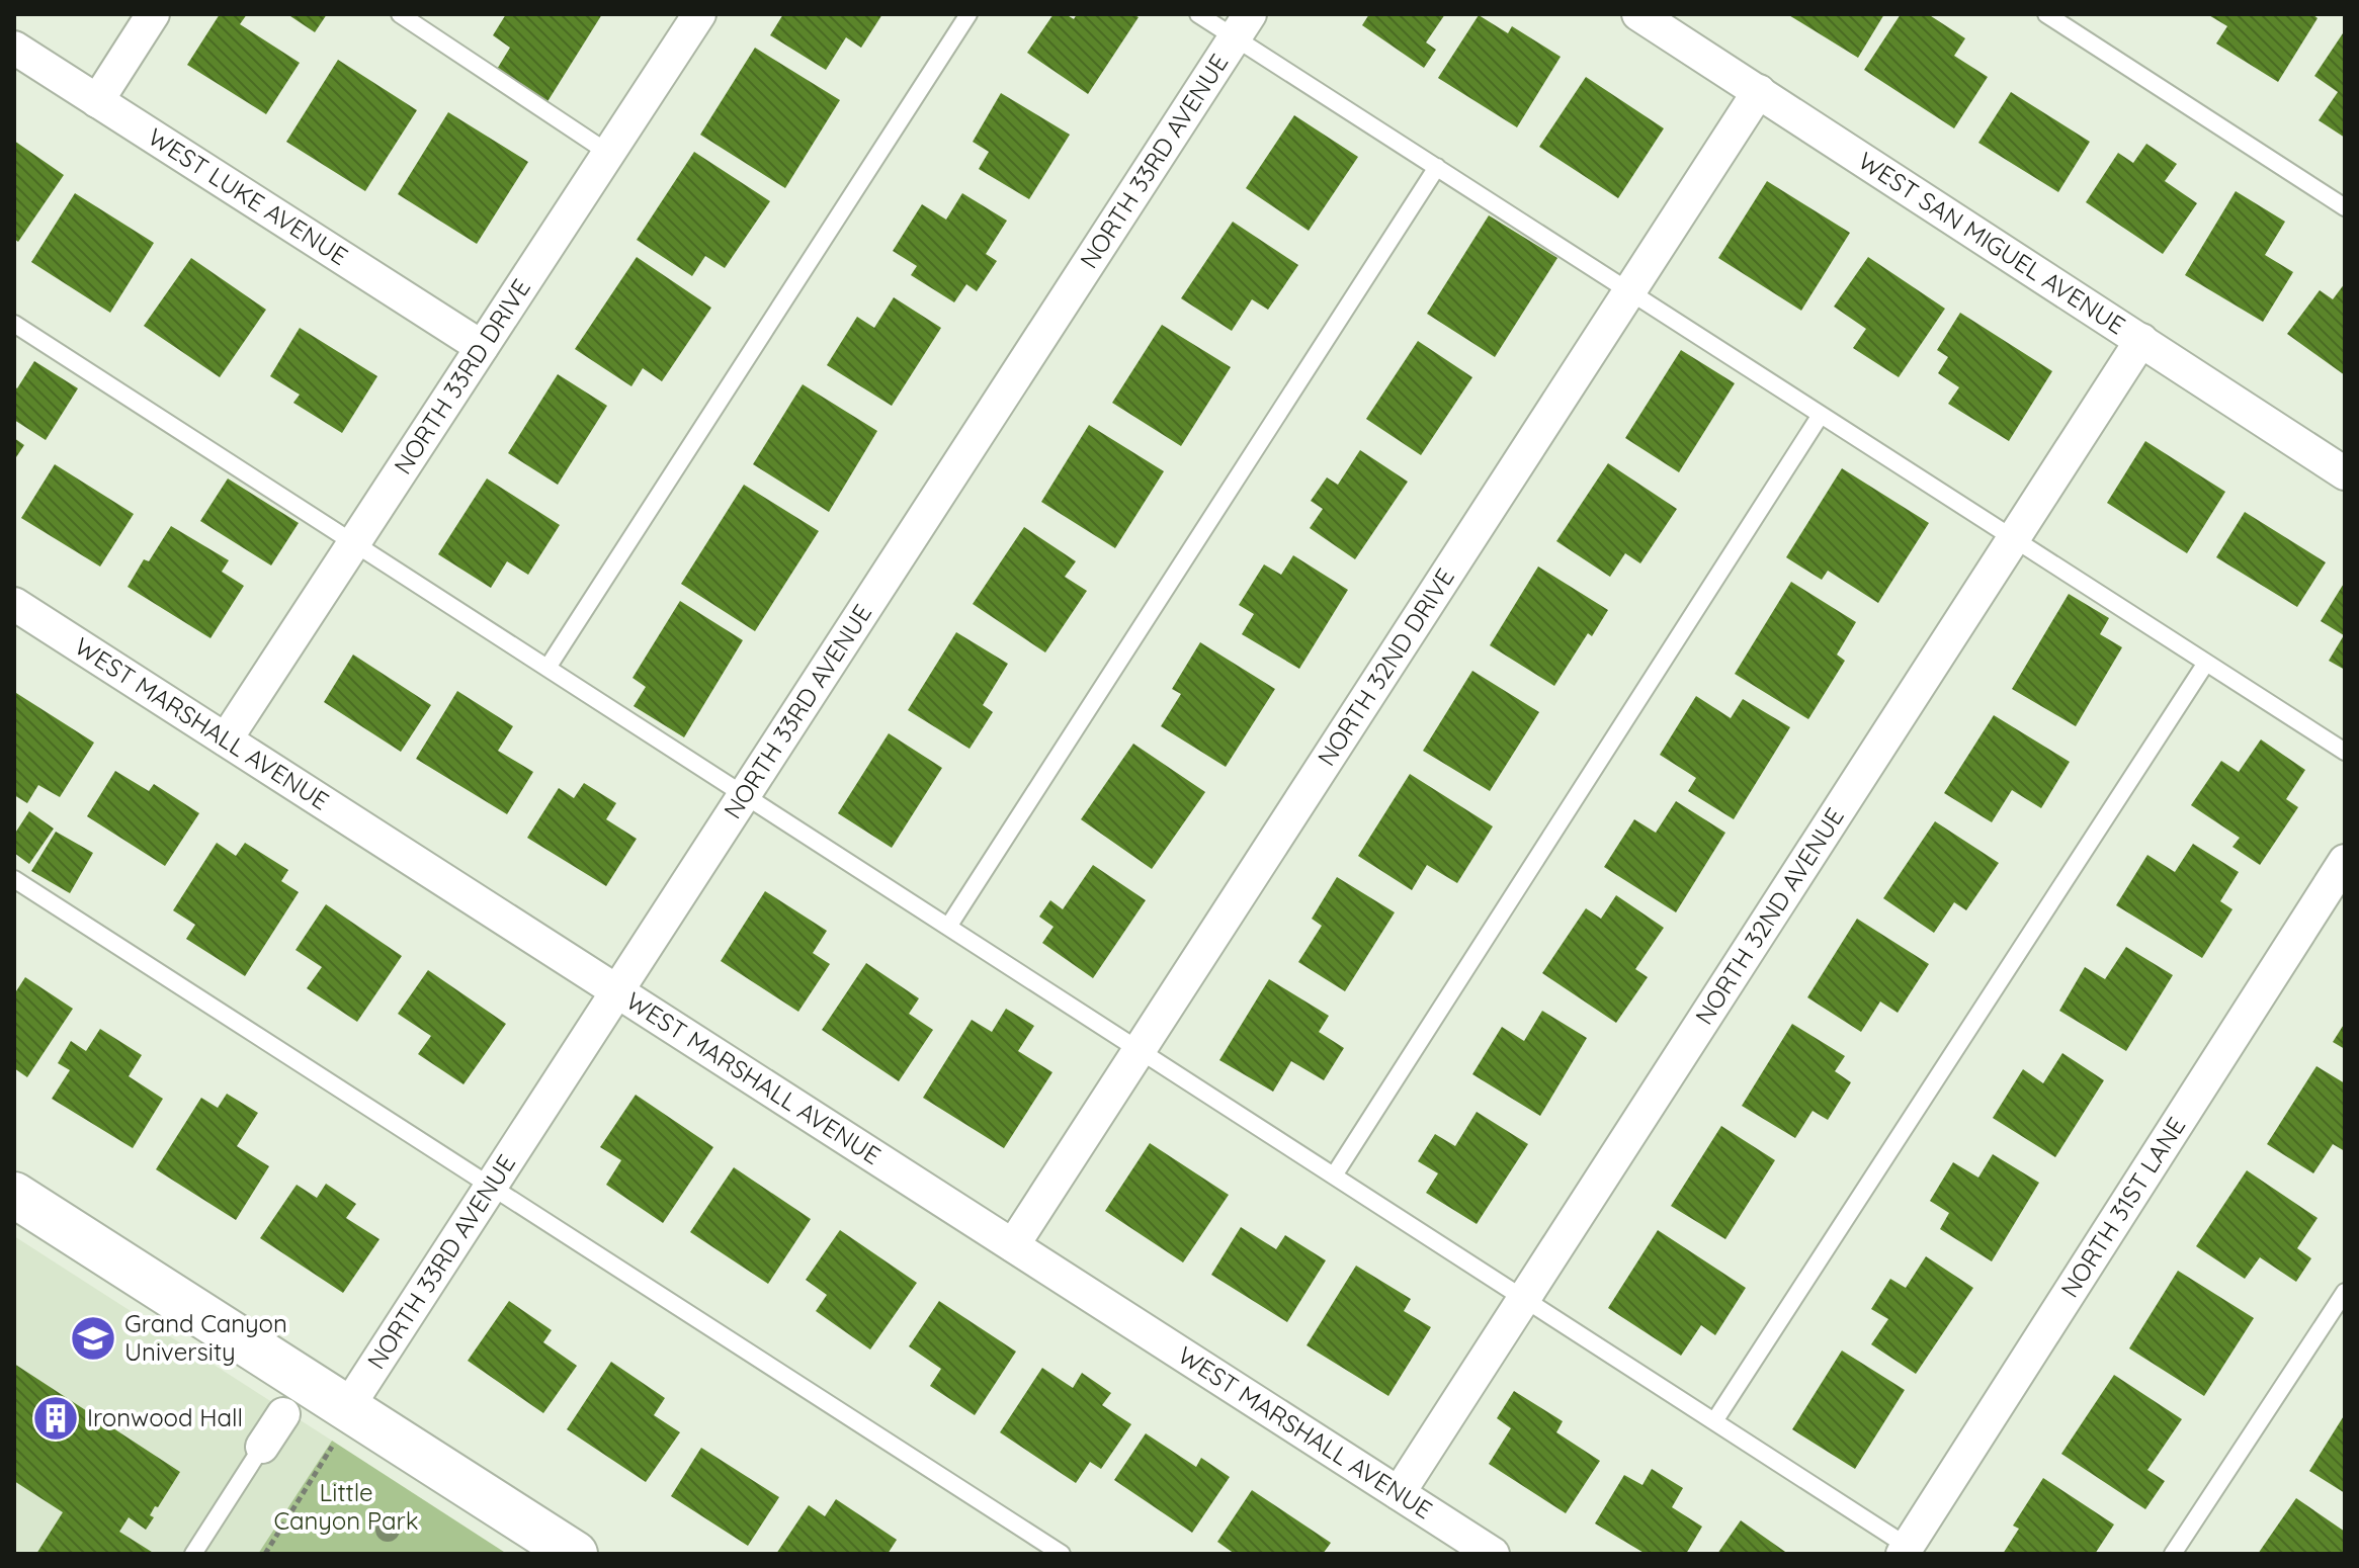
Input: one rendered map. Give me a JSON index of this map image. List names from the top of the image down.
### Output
{
  "streets": {
    "street": [
      "NORTH 33RD AVENUE",
      "WEST LUKE AVENUE",
      "WEST SAN MIGUEL AVENUE",
      "NORTH 33RD DRIVE",
      "NORTH 32ND DRIVE",
      "WEST MARSHALL AVENUE",
      "NORTH 32ND AVENUE",
      "NORTH 31ST LANE"
    ]
  },
  "crossings": [
    ["NORTH 33RD AVENUE", "WEST MARSHALL AVENUE"],
    ["WEST LUKE AVENUE", "NORTH 33RD DRIVE"],
    ["WEST SAN MIGUEL AVENUE", "NORTH 32ND DRIVE"],
    ["WEST SAN MIGUEL AVENUE", "NORTH 32ND AVENUE"],
    ["NORTH 33RD DRIVE", "WEST MARSHALL AVENUE"],
    ["NORTH 32ND DRIVE", "WEST MARSHALL AVENUE"],
    ["WEST MARSHALL AVENUE", "NORTH 32ND AVENUE"]
  ],
  "parks": ["Little Canyon Park"],
  "places": {
    "school or university": ["Grand Canyon University"],
    "building": ["Ironwood Hall"]
  }
}
